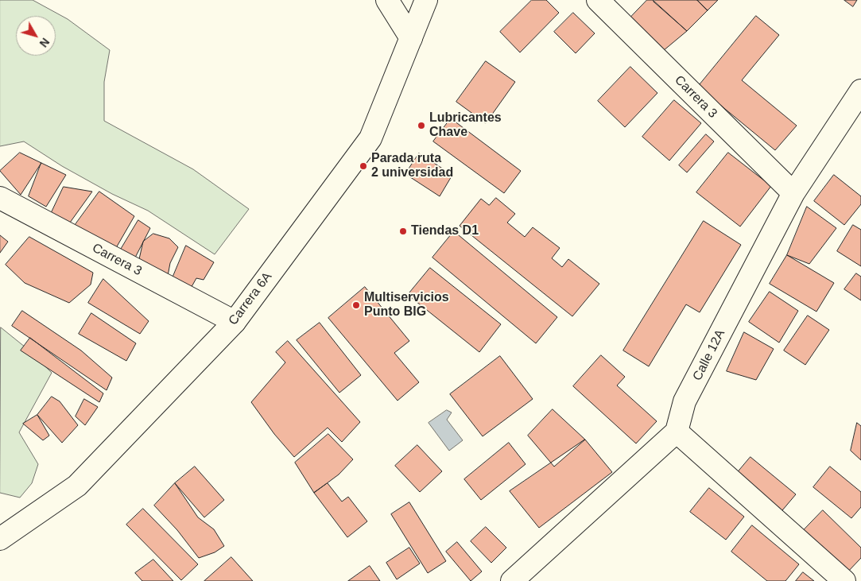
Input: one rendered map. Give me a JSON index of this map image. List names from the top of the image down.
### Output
{
  "streets": {
    "main road": ["Carrera 3", "Carrera 6A", "Calle 12A"]
  },
  "crossings": [
    ["Carrera 3", "Carrera 6A"],
    ["Carrera 3", "Calle 12A"]
  ],
  "places": [
    "Lubricantes Chave",
    "Parada ruta 2 universidad",
    "Tiendas D1",
    "Multiservicios Punto BIG"
  ],
  "north": "bottom right"
}
